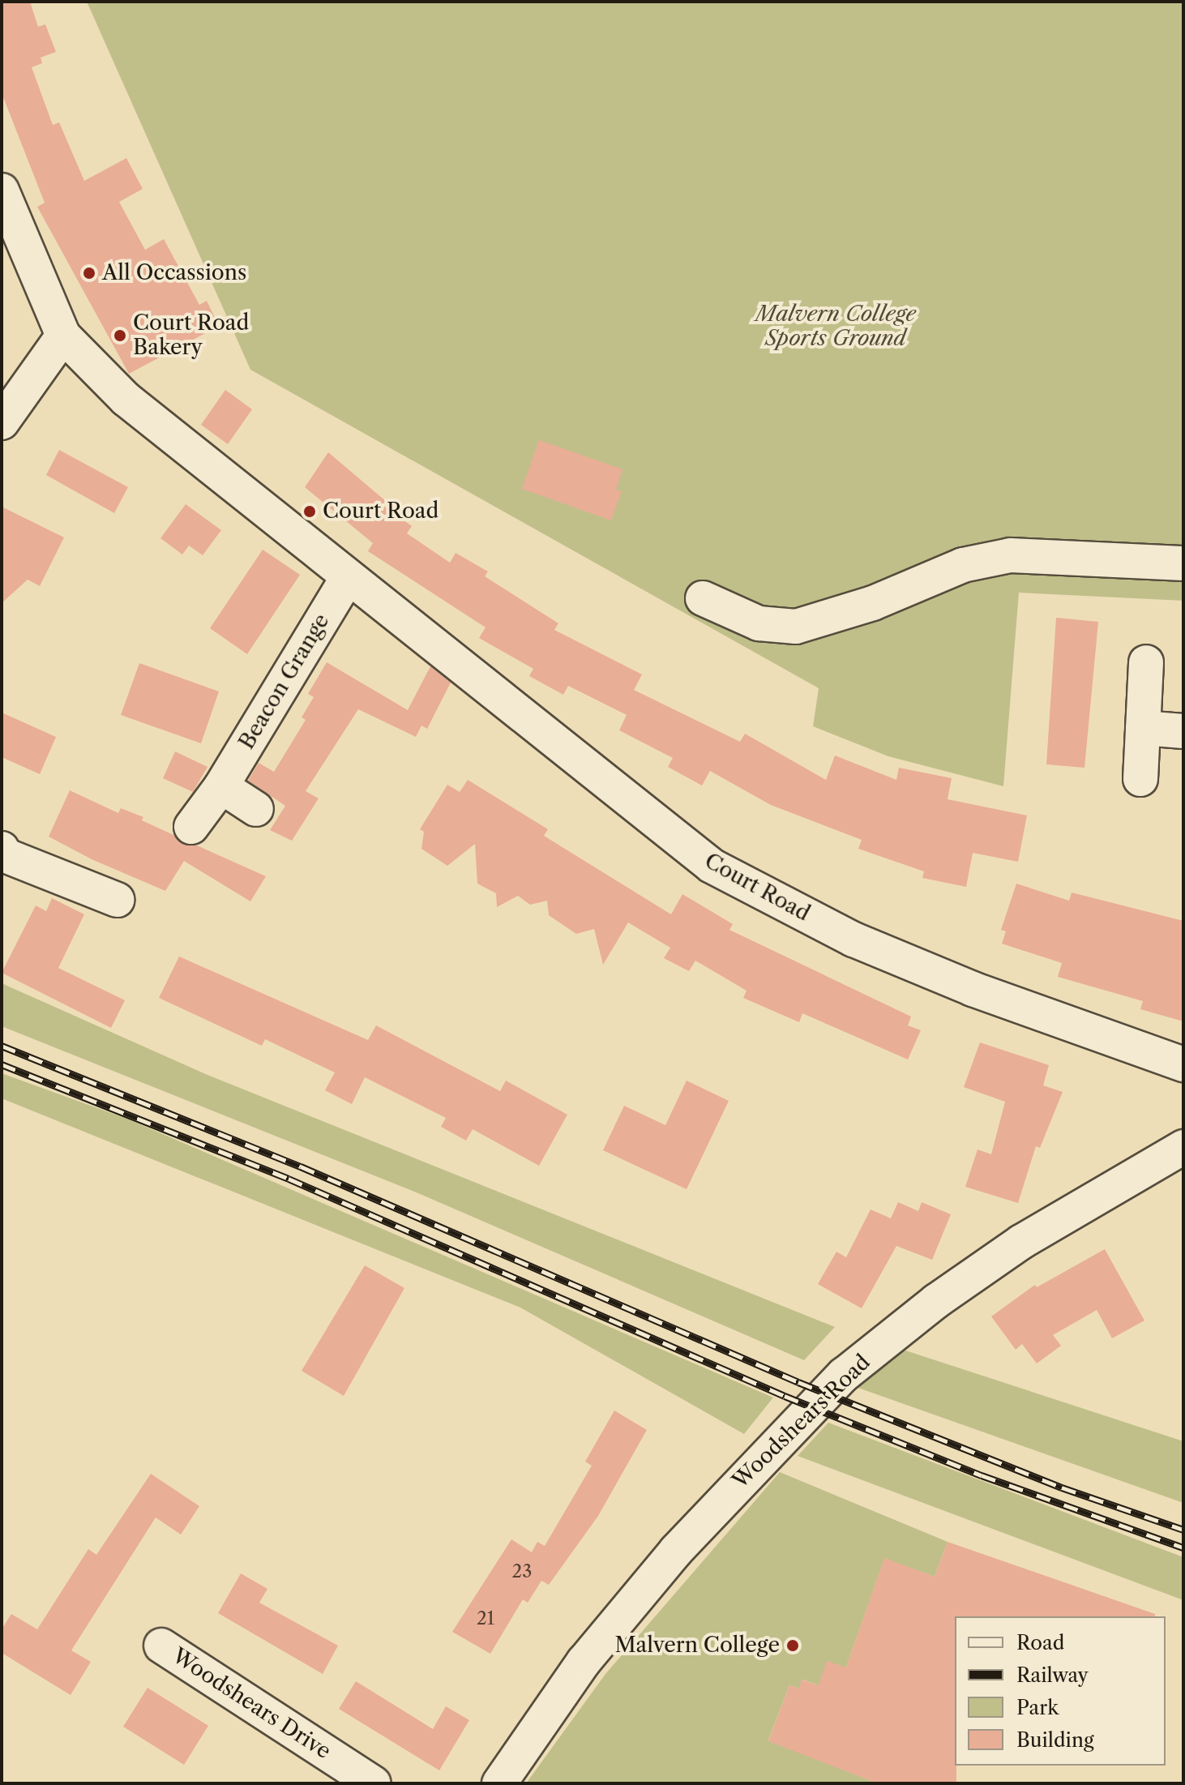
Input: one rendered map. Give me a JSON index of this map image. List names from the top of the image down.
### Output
{
  "streets": {
    "street": [
      "Beacon Grange",
      "Court Road",
      "Woodshears Road",
      "Woodshears Drive"
    ]
  },
  "crossings": [
    ["Beacon Grange", "Court Road"]
  ],
  "parks": ["Malvern College Sports Ground"],
  "places": [
    "All Occassions",
    "Court Road Bakery",
    "Court Road",
    "Malvern College"
  ],
  "house_numbers": ["23", "21"],
  "legend": [
    "Road",
    "Railway",
    "Park",
    "Building"
  ]
}
